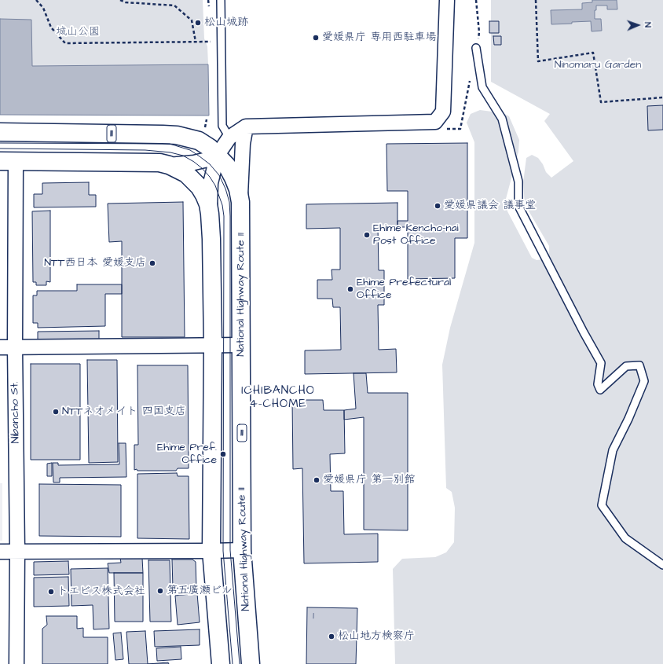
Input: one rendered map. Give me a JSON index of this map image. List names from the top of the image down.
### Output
{
  "streets": {
    "highway": ["11", "National Highway Route 11"],
    "street": ["Nibancho St."]
  },
  "districts": ["ICHIBANCHO 4-CHOME"],
  "parks": ["城山公園", "Ninomaru Garden"],
  "places": [
    "松山城跡",
    "愛媛県庁 専用西駐車場",
    "愛媛県議会 議事堂",
    "Ehime Kencho-nai Post Office",
    "NTT西日本 愛媛支店",
    "Ehime Prefectural Office",
    "NTTネオメイト 四国支店",
    "Ehime Pref. Office",
    "愛媛県庁 第一別館",
    "第五廣瀬ビル",
    "トエビス株式会社",
    "松山地方検察庁"
  ],
  "house_numbers": ["1"],
  "north": "right"
}
